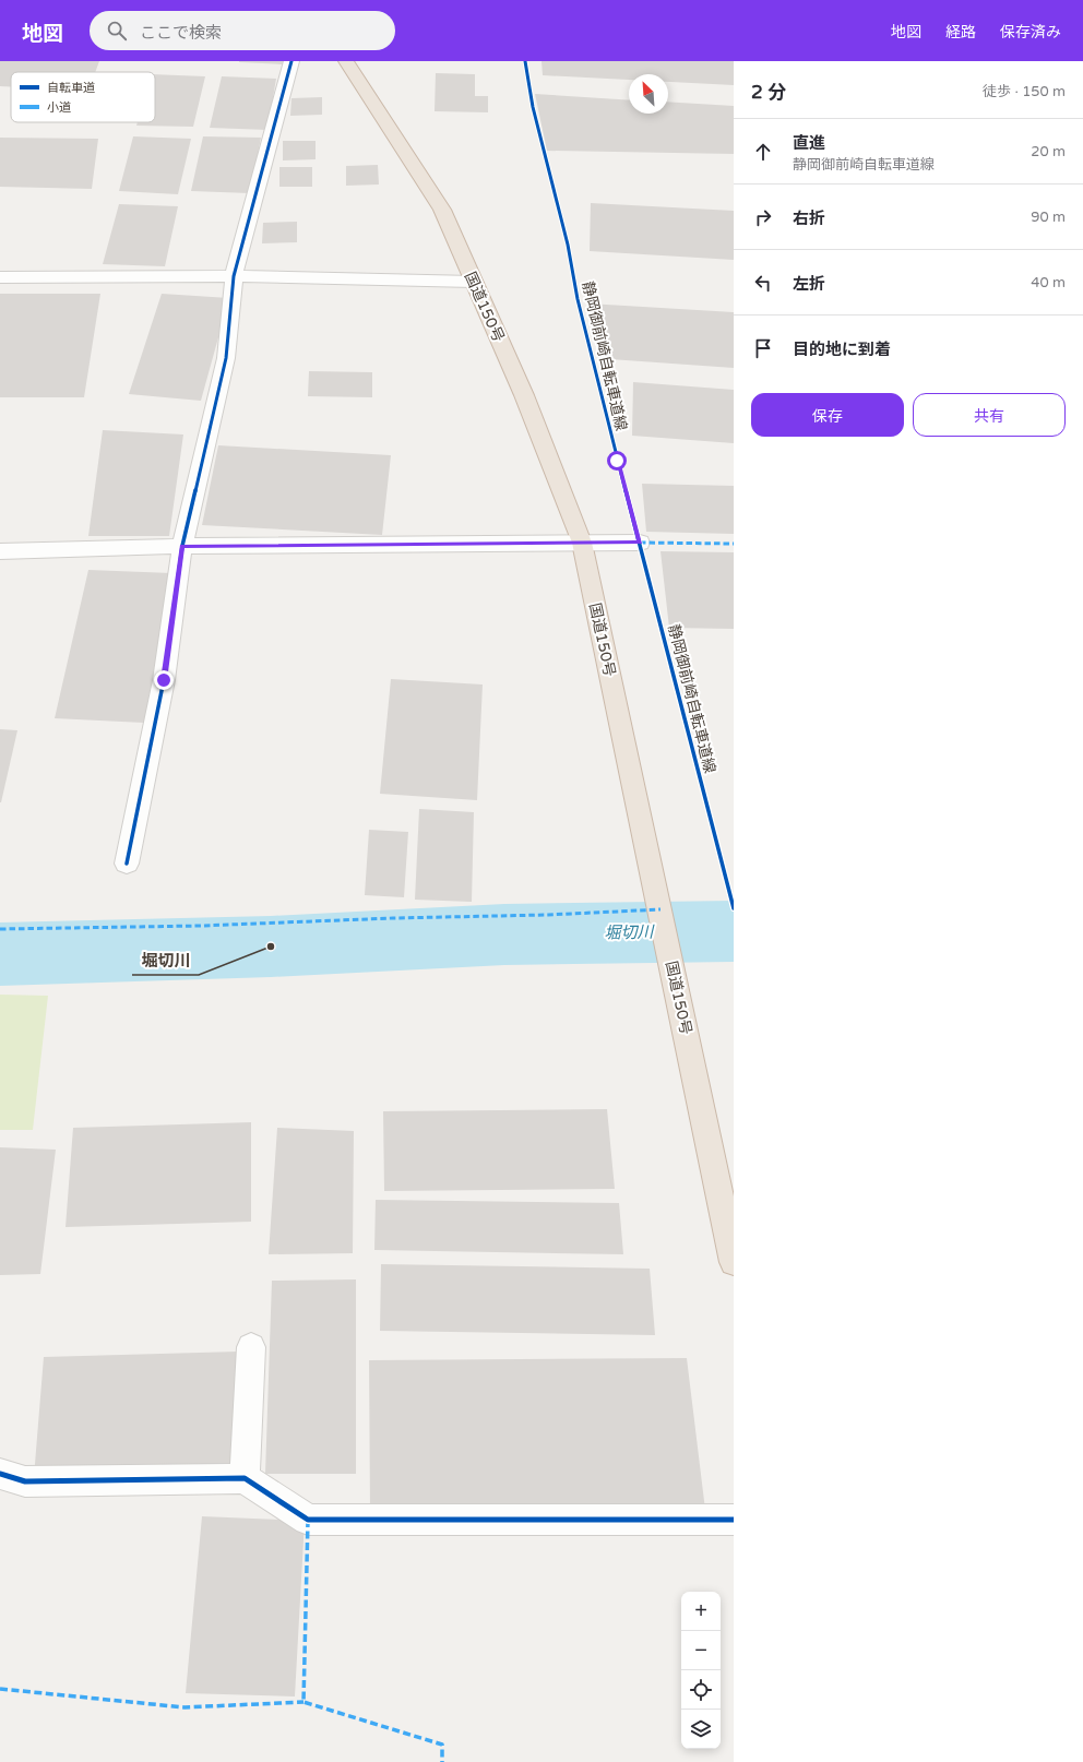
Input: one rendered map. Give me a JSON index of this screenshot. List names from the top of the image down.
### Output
{
  "streets": {
    "highway": ["国道150号"],
    "cycle path": ["静岡御前崎自転車道線"]
  },
  "water": ["堀切川"],
  "places": ["堀切川"],
  "legend": ["自転車道", "小道"],
  "north": "top left",
  "page": {
    "header": "地図",
    "search": "ここで検索",
    "nav": ["地図", "経路", "保存済み"],
    "heading": ["2 分", "徒歩 · 150 m"],
    "list": [
      ["直進", "静岡御前崎自転車道線", "20 m"],
      ["右折", "90 m"],
      ["左折", "40 m"],
      "目的地に到着"
    ],
    "buttons": ["保存", "共有"],
    "map_buttons": ["+", "−"]
  }
}
